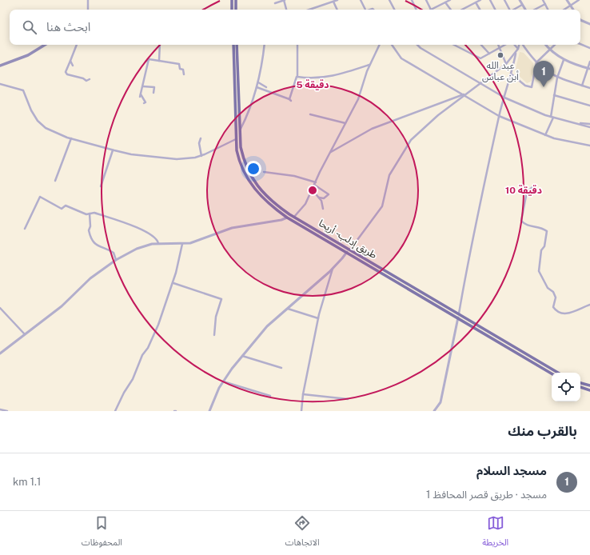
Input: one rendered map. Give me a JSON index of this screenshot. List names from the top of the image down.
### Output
{
  "streets": {
    "main road": ["طريق إدلب - أريحا"]
  },
  "places": ["عبد الله أبن عباس"],
  "page": {
    "search": "ابحث هنا",
    "pins": "1",
    "heading": "بالقرب منك",
    "list": [
      {
        "mark": "1",
        "name": "مسجد السلام",
        "note": "مسجد · طريق قصر المحافظ 1",
        "value": "1.1 km"
      }
    ],
    "nav": ["الخريطة", "الاتجاهات", "المحفوظات"]
  },
  "rings": ["5 دقيقة", "10 دقيقة"]
}
